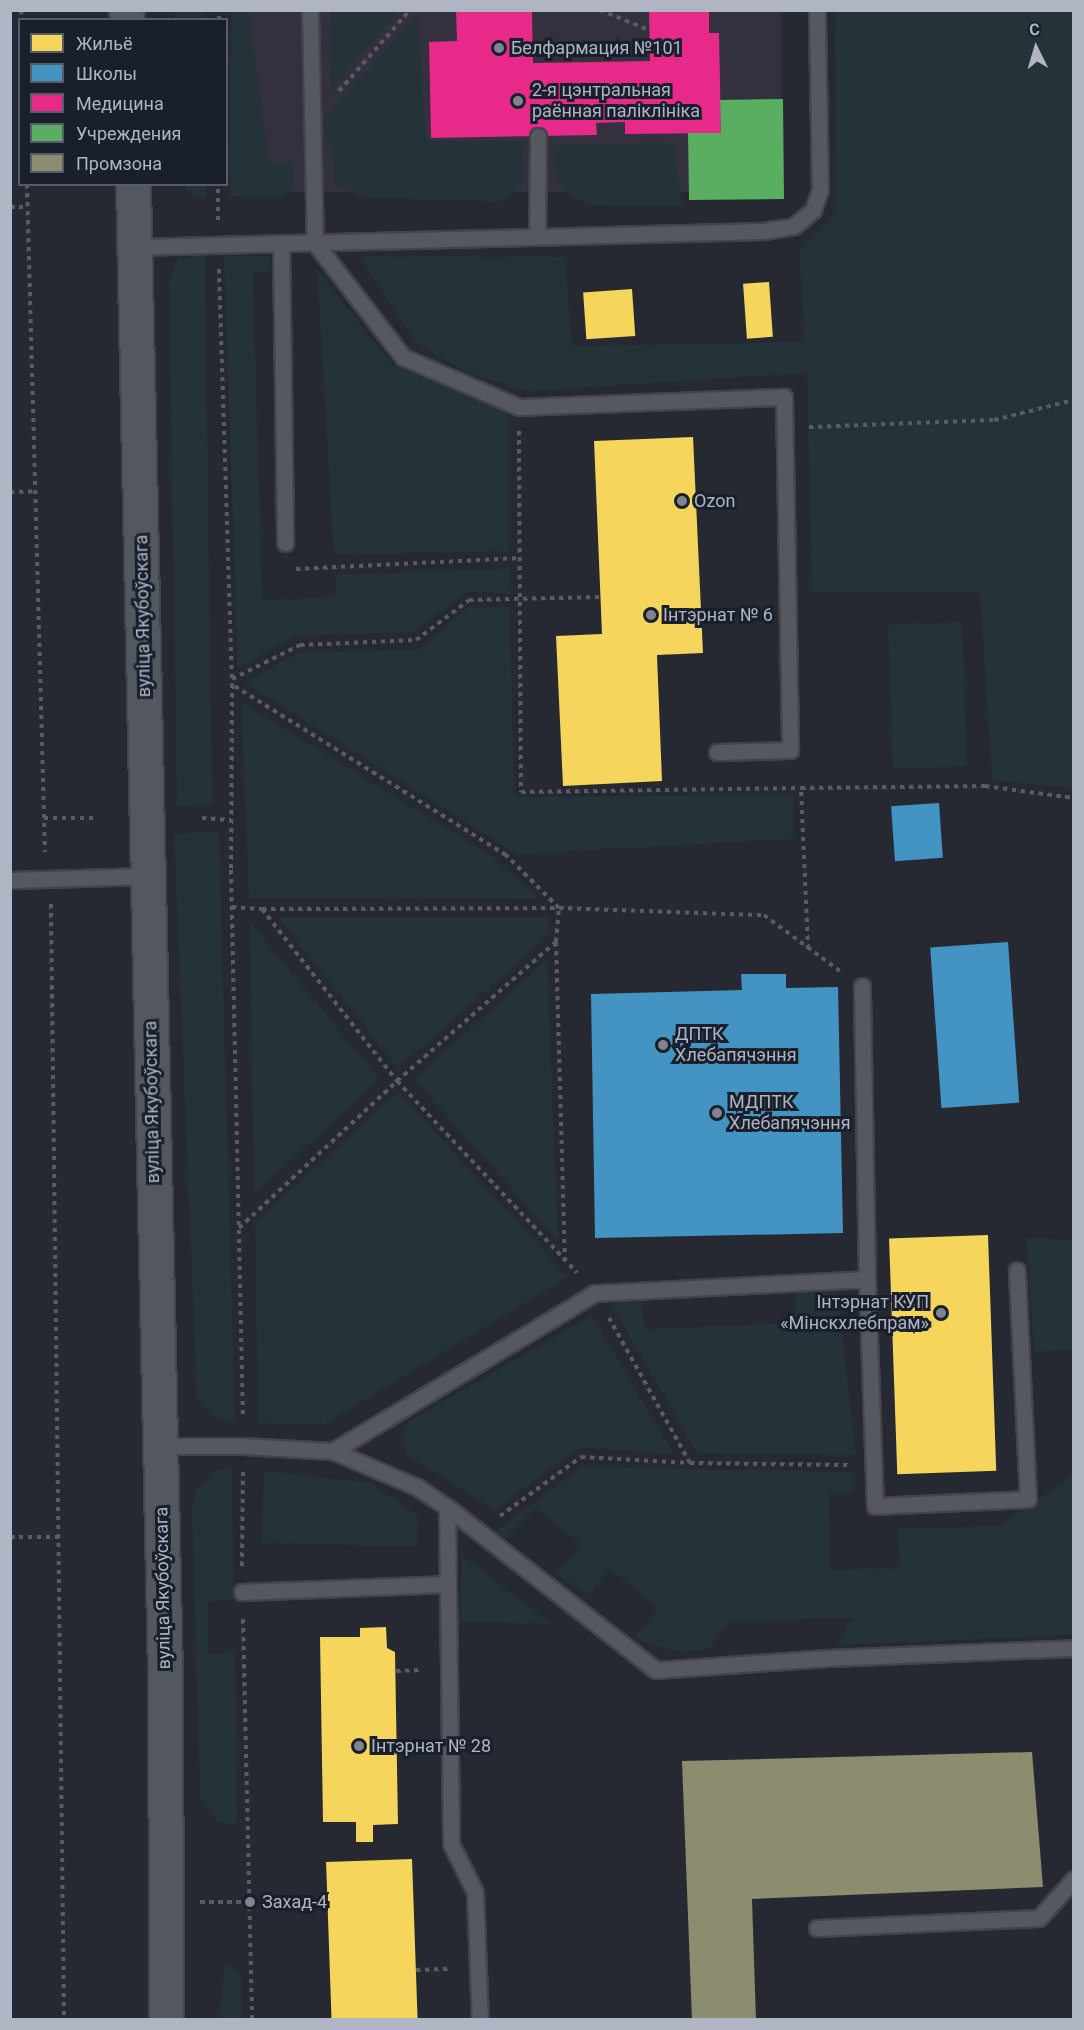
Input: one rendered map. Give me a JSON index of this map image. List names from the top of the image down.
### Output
{
  "streets": {
    "main road": ["вуліца Якубоўскага"]
  },
  "places": [
    "Белфармация №101",
    "2-я цэнтральная раённая паліклініка",
    "Ozon",
    "Інтэрнат № 6",
    "ДПТК Хлебапячэння",
    "МДПТК Хлебапячэння",
    "Інтэрнат КУП «Мінскхлебпрам»",
    "Інтэрнат № 28",
    "Захад-4"
  ],
  "legend": [
    "Жильё",
    "Школы",
    "Медицина",
    "Учреждения",
    "Промзона"
  ],
  "north": "top"
}
